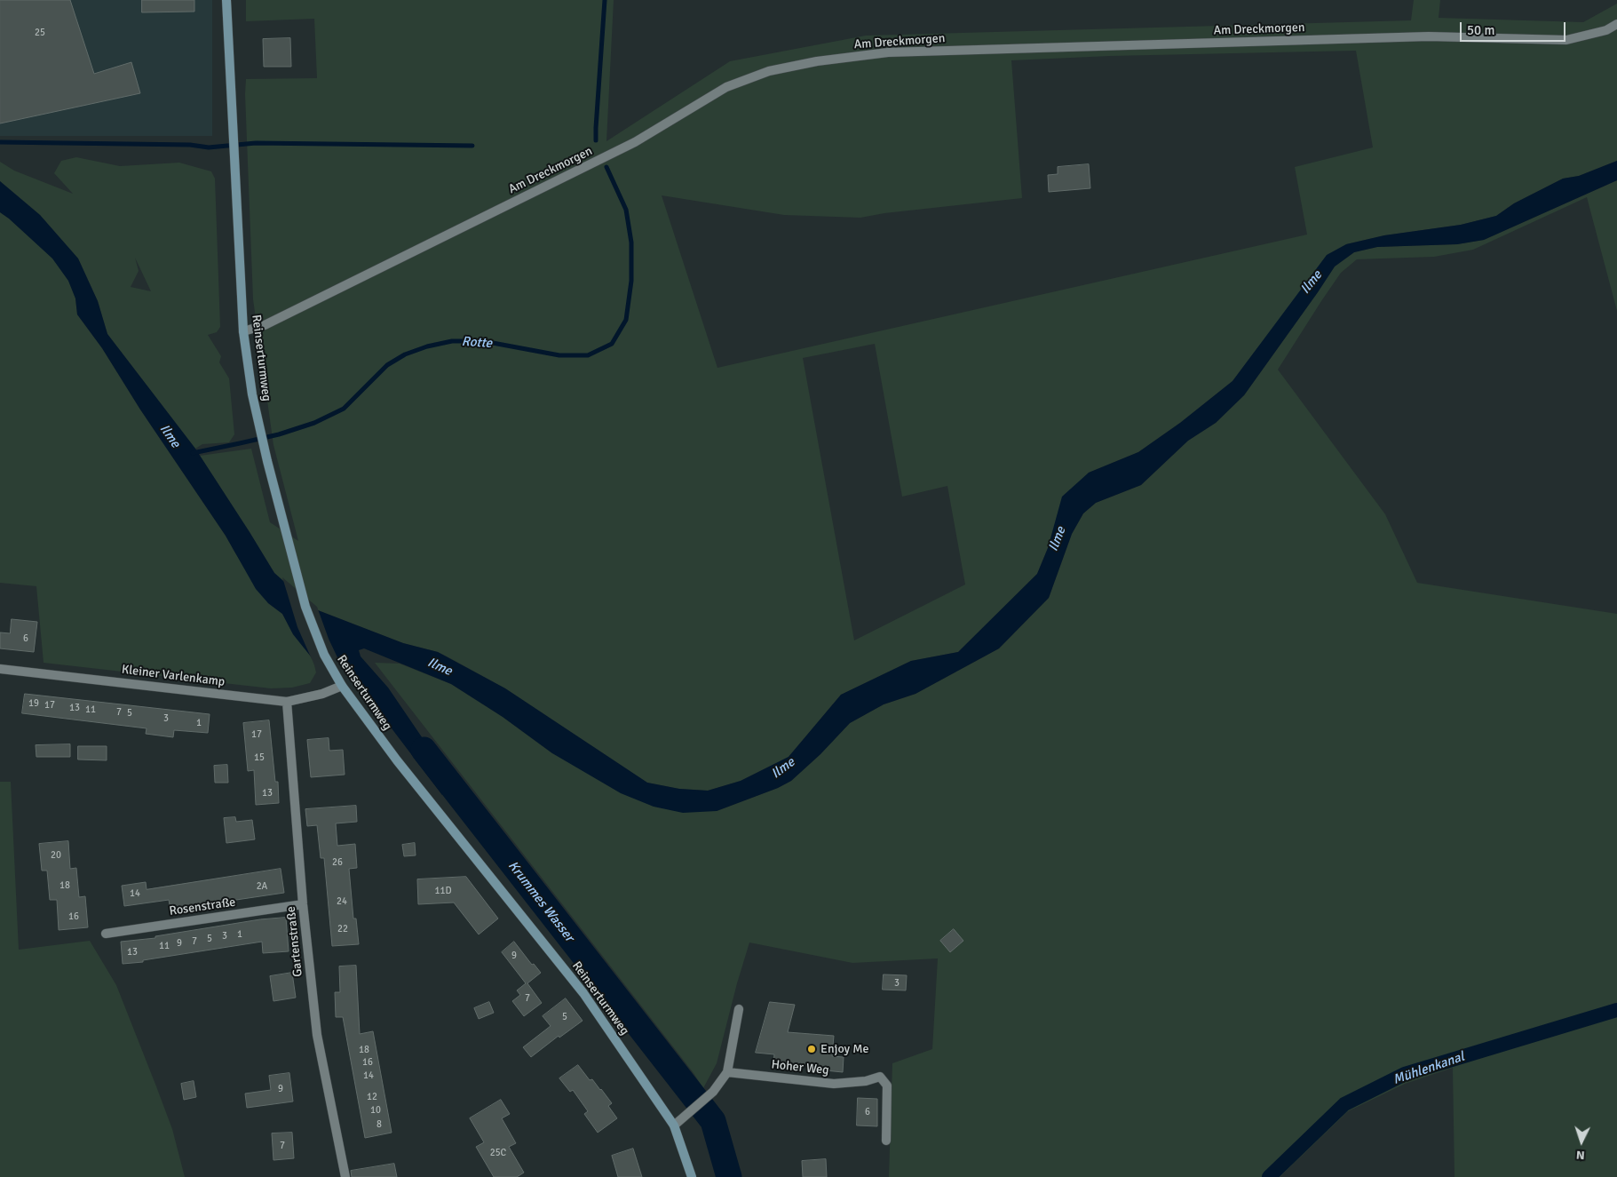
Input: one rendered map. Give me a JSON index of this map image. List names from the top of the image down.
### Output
{
  "streets": {
    "main road": ["Reinserturmweg"],
    "street": [
      "Am Dreckmorgen",
      "Kleiner Varlenkamp",
      "Rosenstraße",
      "Gartenstraße",
      "Hoher Weg"
    ]
  },
  "crossings": [
    ["Am Dreckmorgen", "Reinserturmweg"],
    ["Reinserturmweg", "Kleiner Varlenkamp"],
    ["Kleiner Varlenkamp", "Gartenstraße"],
    ["Rosenstraße", "Gartenstraße"]
  ],
  "water": [
    "Ilme",
    "Rotte",
    "Krummes Wasser",
    "Mühlenkanal"
  ],
  "places": ["Enjoy Me"],
  "house_numbers": [
    "25",
    "6",
    "19",
    "17",
    "13",
    "11",
    "7",
    "5",
    "3",
    "1",
    "17",
    "15",
    "13",
    "20",
    "26",
    "18",
    "2A",
    "11D",
    "14",
    "24",
    "16",
    "22",
    "1",
    "3",
    "5",
    "7",
    "9",
    "11",
    "13",
    "9",
    "3",
    "7",
    "5",
    "18",
    "16",
    "14",
    "9",
    "12",
    "10",
    "6",
    "8",
    "7",
    "25C"
  ],
  "scale_bar": "50 m",
  "north": "bottom"
}
